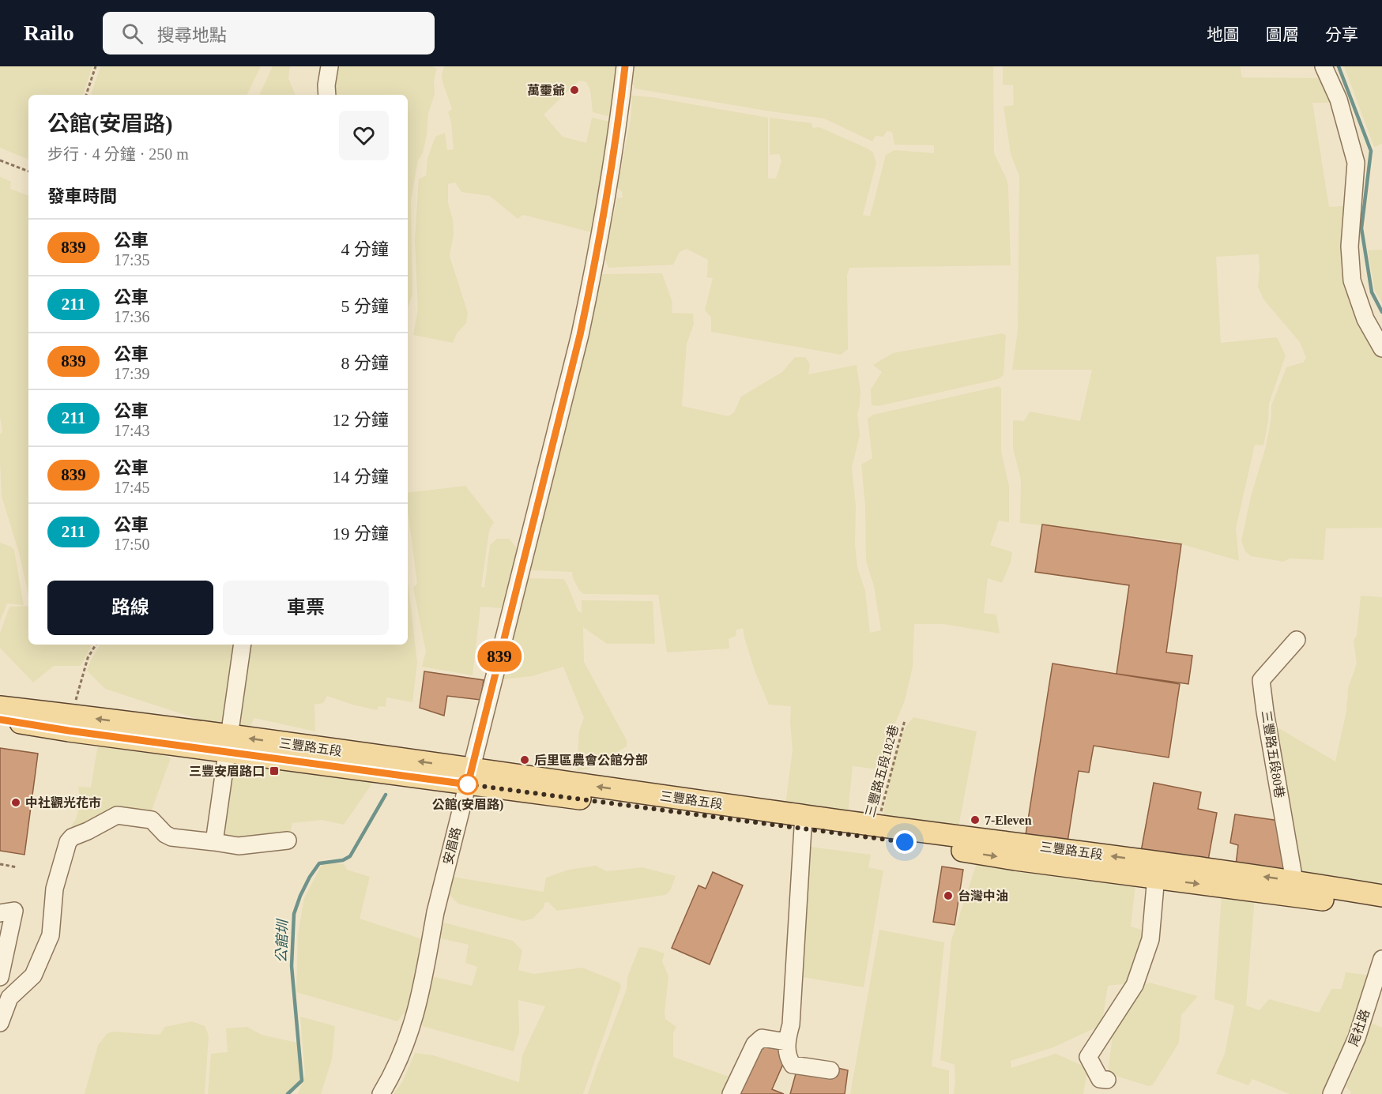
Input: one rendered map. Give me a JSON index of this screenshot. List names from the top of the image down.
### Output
{
  "streets": {
    "main road": ["三豐路五段"],
    "street": ["三豐路五段80巷", "安眉路", "尾社路"],
    "path": ["三豐路五段182巷"]
  },
  "crossings": [
    ["三豐路五段", "三豐路五段80巷"],
    ["三豐路五段", "三豐路五段182巷"],
    ["三豐路五段", "安眉路"]
  ],
  "water": ["公館圳"],
  "places": {
    "other": [
      "萬𤫊爺",
      "后里區農會公館分部",
      "公館(安眉路)",
      "中社觀光花市",
      "7-Eleven",
      "台灣中油"
    ],
    "transit": ["三豐安眉路口"]
  },
  "lines": ["bus line 839"],
  "page": {
    "header": "Railo",
    "search": "搜尋地點",
    "nav": ["地圖", "圖層", "分享"],
    "on_map": "839",
    "heading": [
      ["公館(安眉路)", "步行 · 4 分鐘 · 250 m"],
      "發車時間"
    ],
    "list": [
      {
        "mark": "839",
        "name": "公車",
        "note": "17:35",
        "value": "4 分鐘"
      },
      {
        "mark": "211",
        "name": "公車",
        "note": "17:36",
        "value": "5 分鐘"
      },
      {
        "mark": "839",
        "name": "公車",
        "note": "17:39",
        "value": "8 分鐘"
      },
      {
        "mark": "211",
        "name": "公車",
        "note": "17:43",
        "value": "12 分鐘"
      },
      {
        "mark": "839",
        "name": "公車",
        "note": "17:45",
        "value": "14 分鐘"
      },
      {
        "mark": "211",
        "name": "公車",
        "note": "17:50",
        "value": "19 分鐘"
      }
    ],
    "buttons": ["路線", "車票"]
  }
}
